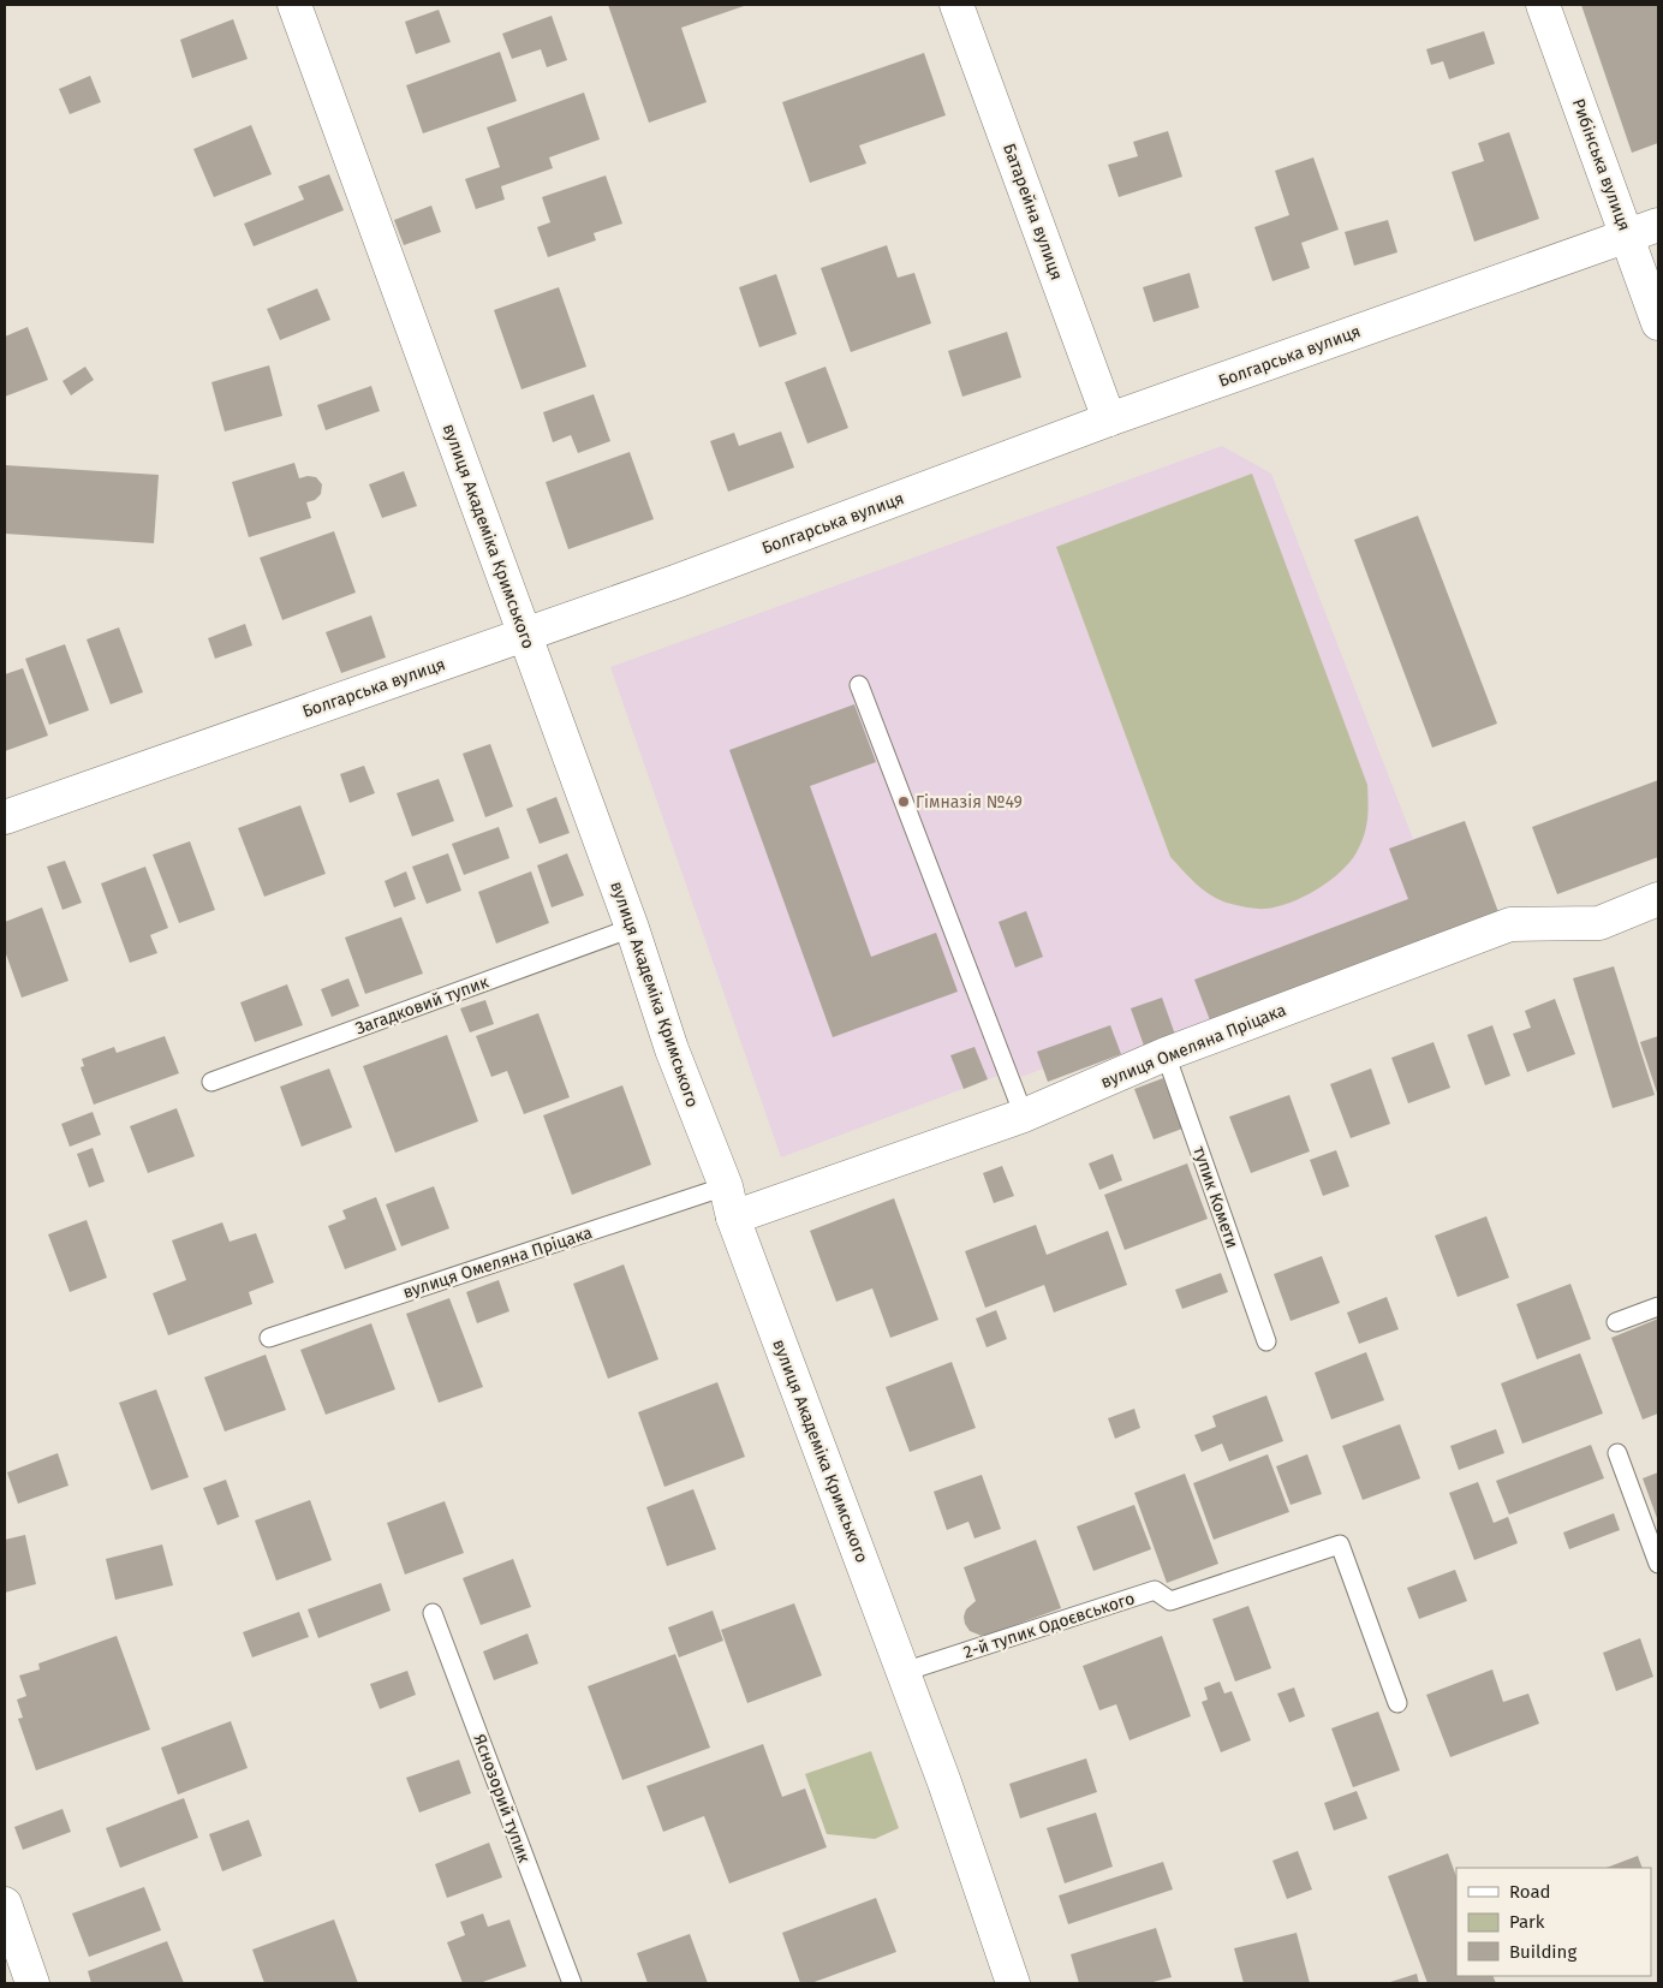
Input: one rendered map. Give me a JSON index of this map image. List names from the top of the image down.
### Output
{
  "streets": {
    "street": [
      "Рибінська вулиця",
      "Батарейна вулиця",
      "Болгарська вулиця",
      "вулиця Академіка Кримського",
      "вулиця Омеляна Пріцака"
    ],
    "lane": [
      "Загадковий тупик",
      "тупик Комети",
      "2-й тупик Одоєвського",
      "Яснозорий тупик"
    ]
  },
  "crossings": [
    ["Рибінська вулиця", "Болгарська вулиця"],
    ["Батарейна вулиця", "Болгарська вулиця"],
    ["Болгарська вулиця", "вулиця Академіка Кримського"],
    ["вулиця Академіка Кримського", "Загадковий тупик"],
    ["вулиця Академіка Кримського", "вулиця Омеляна Пріцака"],
    ["вулиця Академіка Кримського", "2-й тупик Одоєвського"],
    ["вулиця Омеляна Пріцака", "тупик Комети"]
  ],
  "places": ["Гімназія №49"],
  "legend": ["Road", "Park", "Building"]
}
